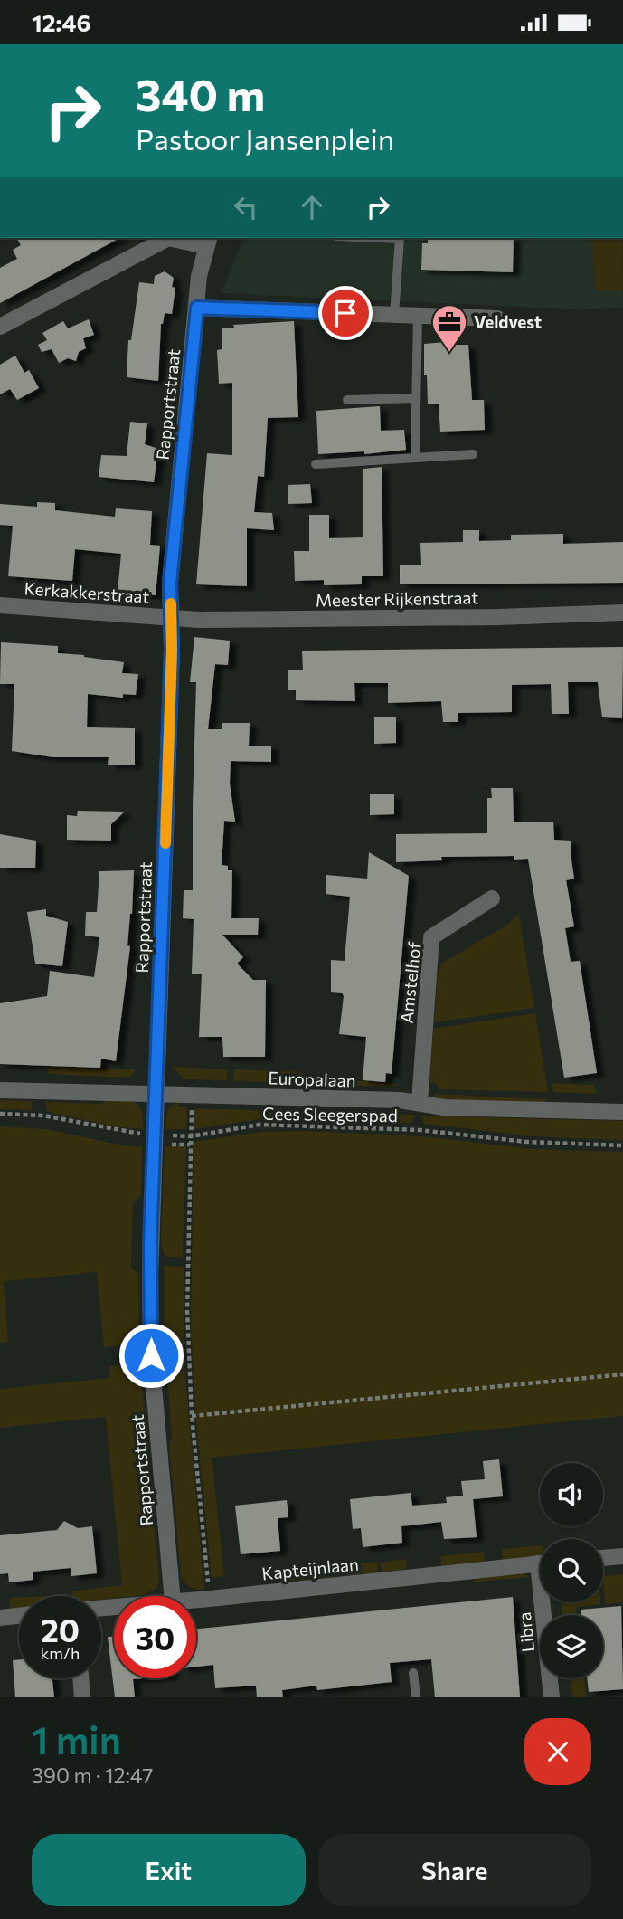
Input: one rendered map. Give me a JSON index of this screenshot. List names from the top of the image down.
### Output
{
  "streets": {
    "street": [
      "Rapportstraat",
      "Kerkakkerstraat",
      "Meester Rijkenstraat",
      "Amstelhof",
      "Europalaan",
      "Kapteijnlaan",
      "Libra"
    ],
    "path": ["Cees Sleegerspad"]
  },
  "crossings": [
    ["Rapportstraat", "Kerkakkerstraat"],
    ["Rapportstraat", "Meester Rijkenstraat"],
    ["Rapportstraat", "Europalaan"],
    ["Rapportstraat", "Cees Sleegerspad"],
    ["Kerkakkerstraat", "Meester Rijkenstraat"],
    ["Amstelhof", "Europalaan"]
  ],
  "places": {
    "office": ["Veldvest"]
  },
  "page": {
    "status": "12:46",
    "turn": ["340 m", "Pastoor Jansenplein"],
    "speed": "20 km/h",
    "limit": "30",
    "heading": ["1 min", "390 m · 12:47"],
    "buttons": ["Exit", "Share"]
  }
}
